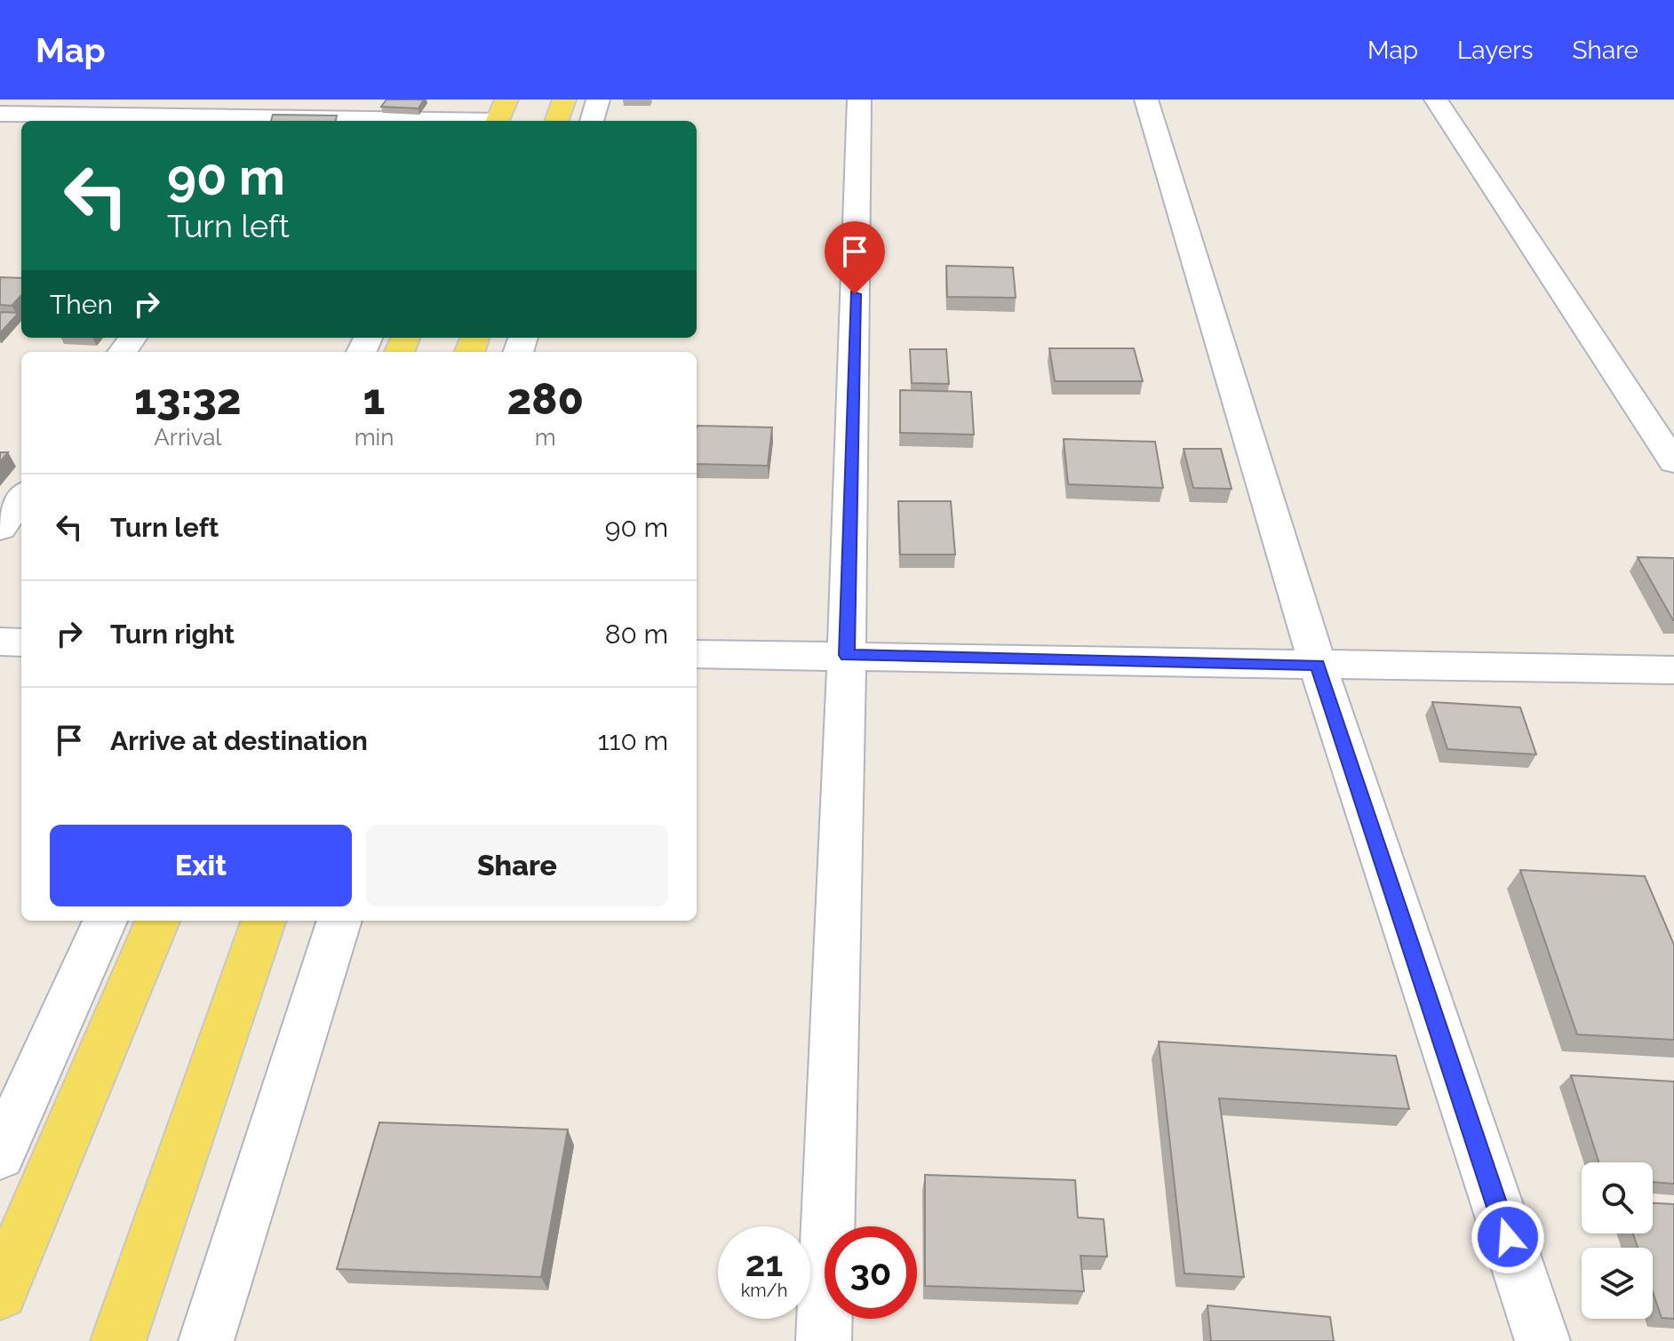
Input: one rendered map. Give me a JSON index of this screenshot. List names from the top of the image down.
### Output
{
  "page": {
    "header": "Map",
    "nav": ["Map", "Layers", "Share"],
    "turn": ["90 m", "Turn left"],
    "then": "Then",
    "eta": [
      "13:32",
      "Arrival",
      "1",
      "min",
      "280",
      "m"
    ],
    "list": [
      {
        "name": "Turn left",
        "value": "90 m"
      },
      {
        "name": "Turn right",
        "value": "80 m"
      },
      {
        "name": "Arrive at destination",
        "value": "110 m"
      }
    ],
    "buttons": ["Exit", "Share"],
    "speed": "21 km/h",
    "limit": "30"
  }
}
